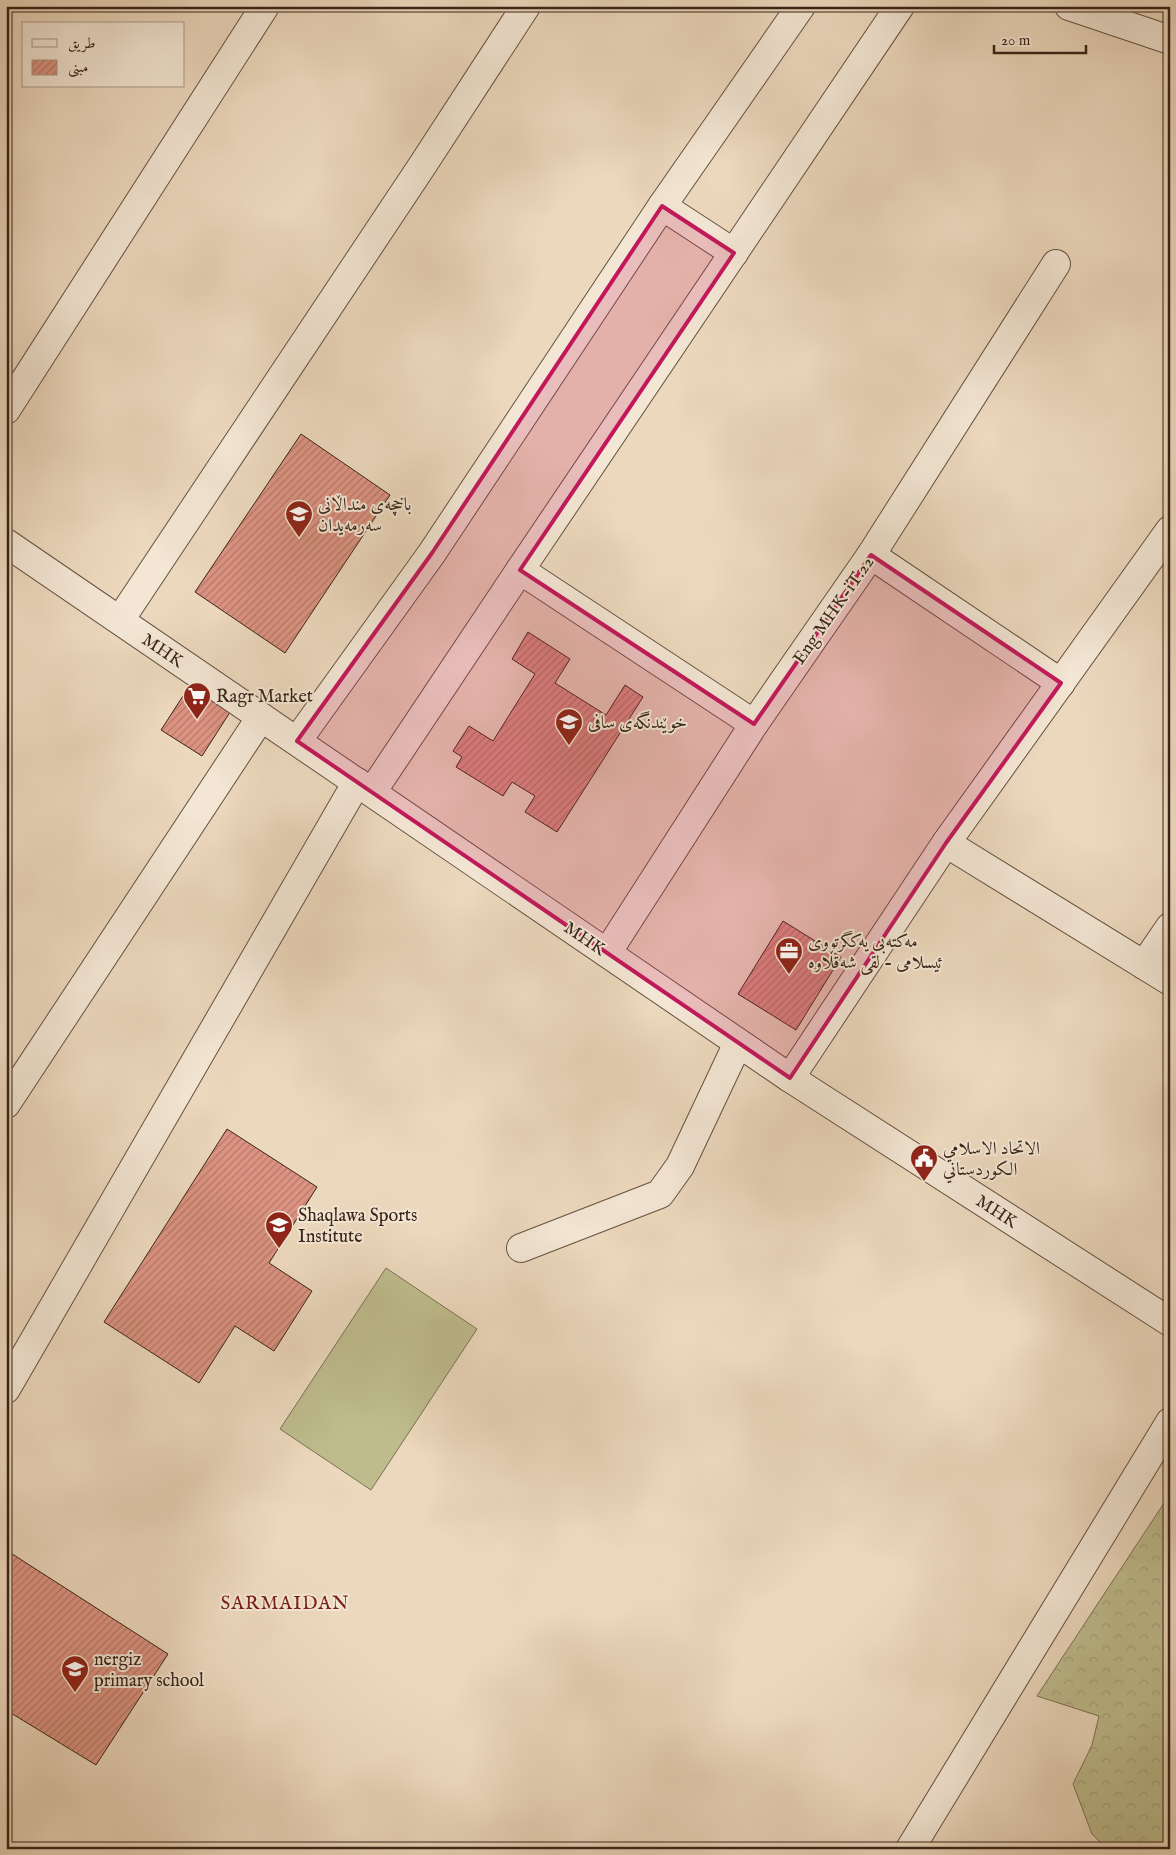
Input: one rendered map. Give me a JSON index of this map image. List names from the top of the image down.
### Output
{
  "streets": {
    "street": ["Eng MHK-iT.22", "MHK"]
  },
  "crossings": [
    ["Eng MHK-iT.22", "MHK"]
  ],
  "districts": ["SARMAIDAN"],
  "places": {
    "school or university": [
      "باخچەی منداڵانی سەرمەیدان",
      "خوێندنگەی سافی",
      "Shaqlawa Sports Institute",
      "nergiz primary school"
    ],
    "supermarket": ["Ragr Market"],
    "office": ["مەکتەبی یەکگرتووی ئیسلامی - لقی شەقڵاوە"],
    "public building": ["الاتحاد الاسلامي الكوردستاني"]
  },
  "legend": ["طريق", "مبنى"],
  "scale_bar": "20 m"
}
